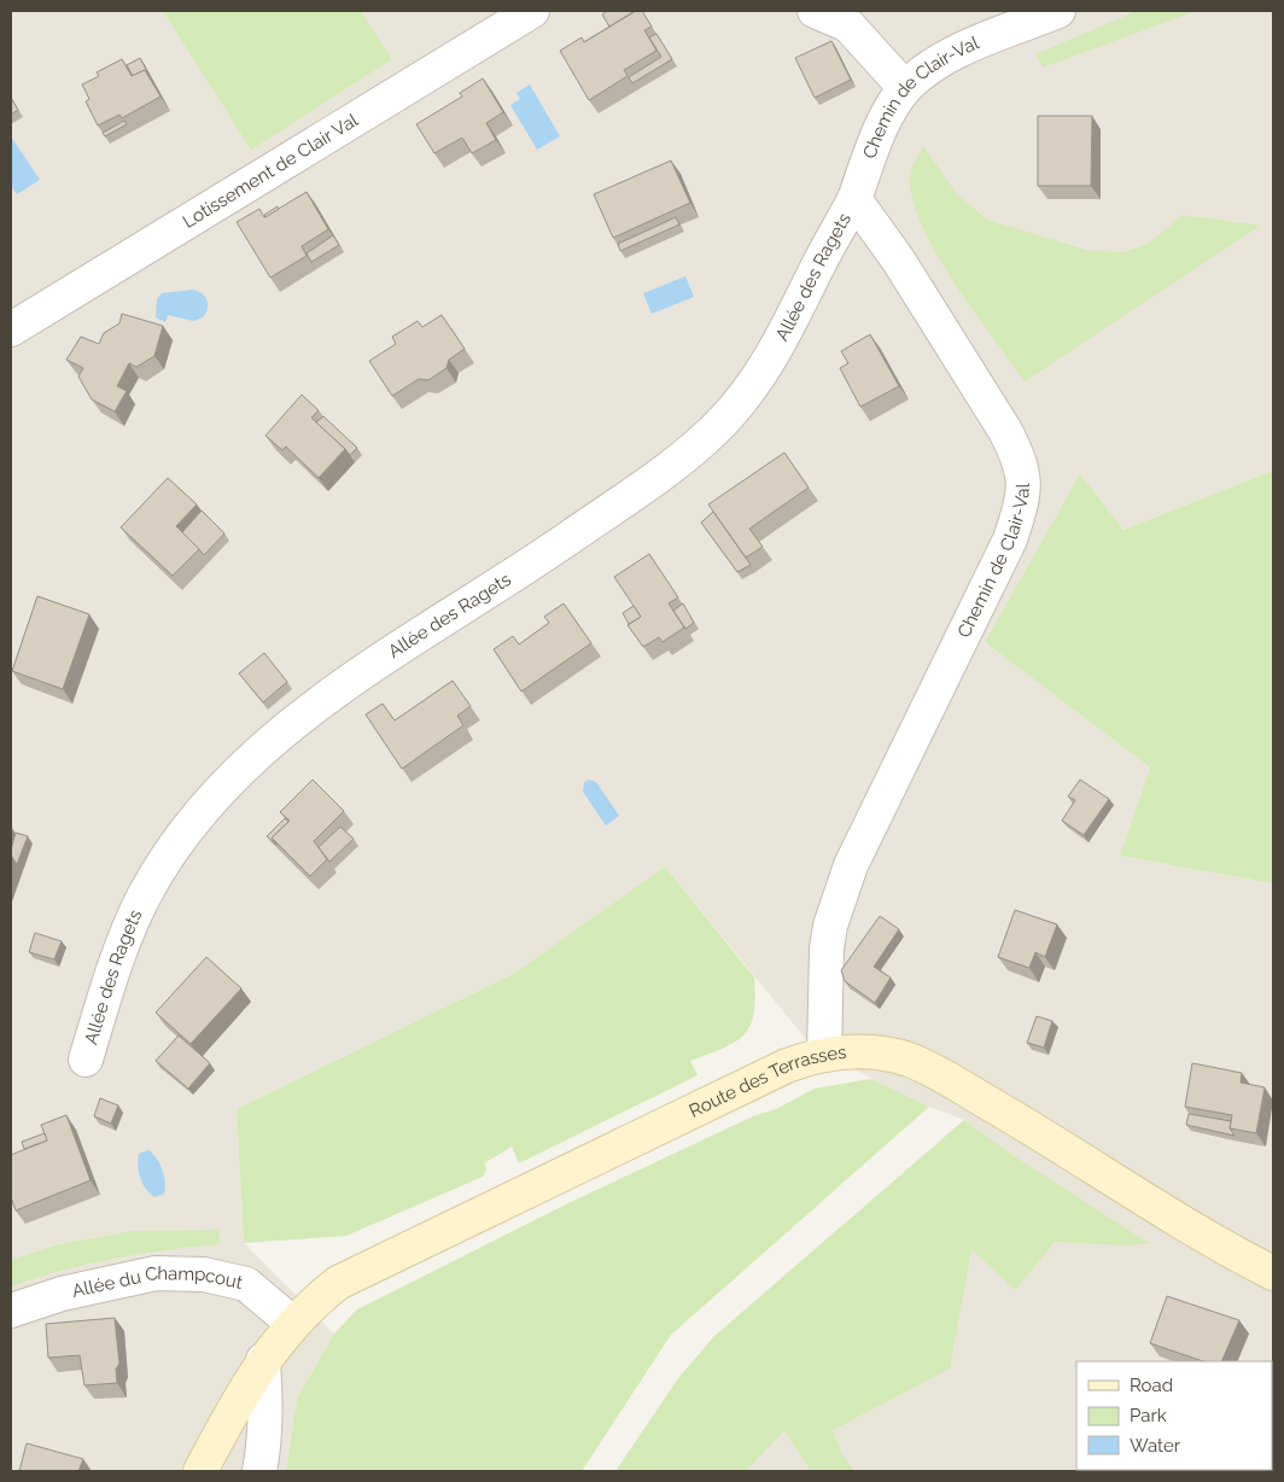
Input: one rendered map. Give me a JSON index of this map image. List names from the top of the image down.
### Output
{
  "streets": {
    "street": [
      "Chemin de Clair-Val",
      "Lotissement de Clair Val",
      "Allée des Ragets",
      "Route des Terrasses",
      "Allée du Champcout"
    ]
  },
  "crossings": [
    ["Chemin de Clair-Val", "Allée des Ragets"],
    ["Chemin de Clair-Val", "Route des Terrasses"],
    ["Route des Terrasses", "Allée du Champcout"]
  ],
  "legend": ["Road", "Park", "Water"]
}
